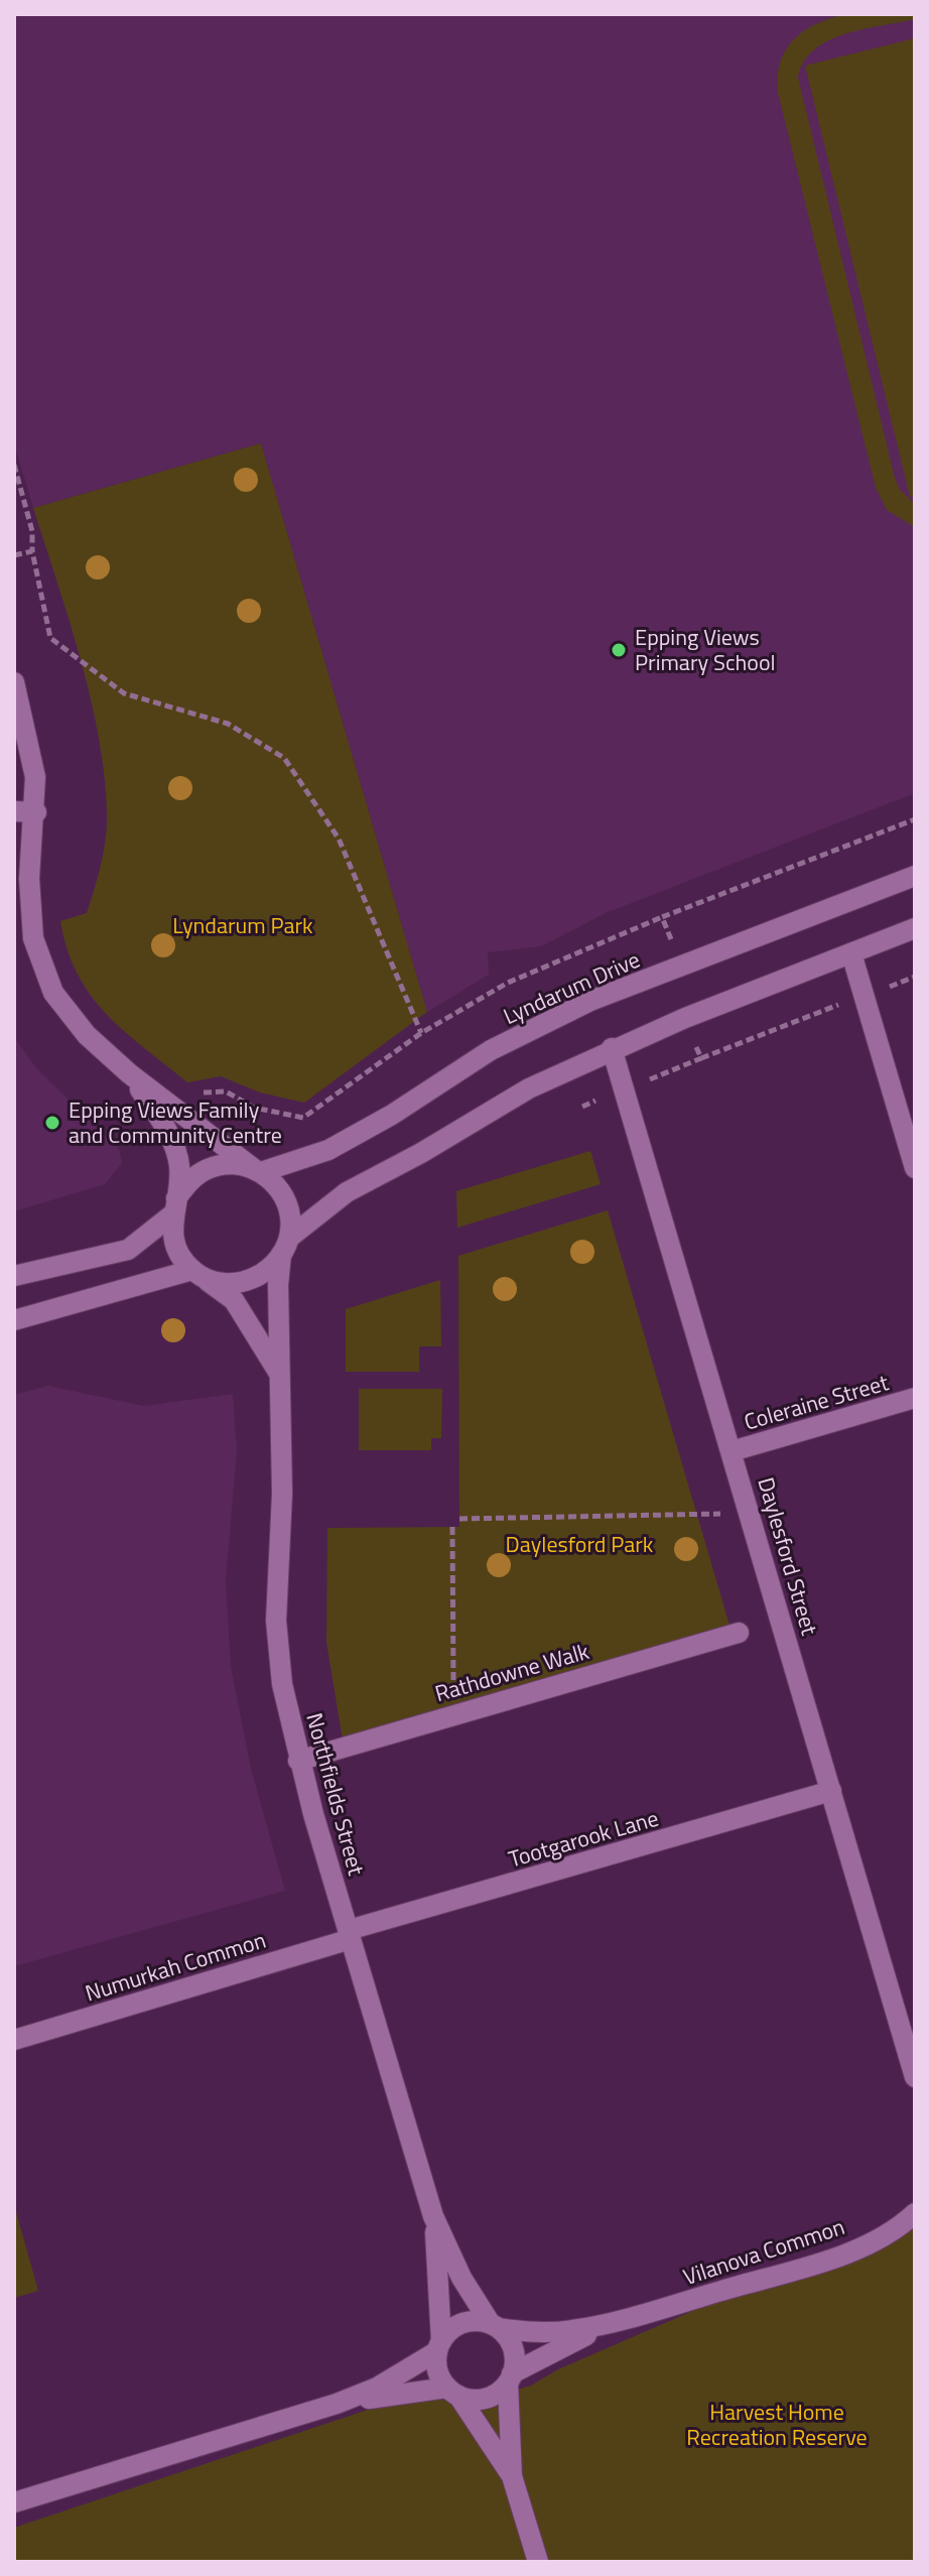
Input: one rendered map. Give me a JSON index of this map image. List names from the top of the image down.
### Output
{
  "streets": {
    "street": [
      "Lyndarum Drive",
      "Coleraine Street",
      "Daylesford Street",
      "Rathdowne Walk",
      "Northfields Street",
      "Tootgarook Lane",
      "Numurkah Common",
      "Vilanova Common"
    ]
  },
  "crossings": [
    ["Lyndarum Drive", "Northfields Street"],
    ["Coleraine Street", "Daylesford Street"],
    ["Daylesford Street", "Tootgarook Lane"],
    ["Rathdowne Walk", "Northfields Street"],
    ["Northfields Street", "Tootgarook Lane"],
    ["Northfields Street", "Numurkah Common"],
    ["Northfields Street", "Vilanova Common"],
    ["Tootgarook Lane", "Numurkah Common"]
  ],
  "parks": ["Lyndarum Park", "Daylesford Park", "Harvest Home Recreation Reserve"],
  "places": ["Epping Views Primary School", "Epping Views Family and Community Centre"]
}
